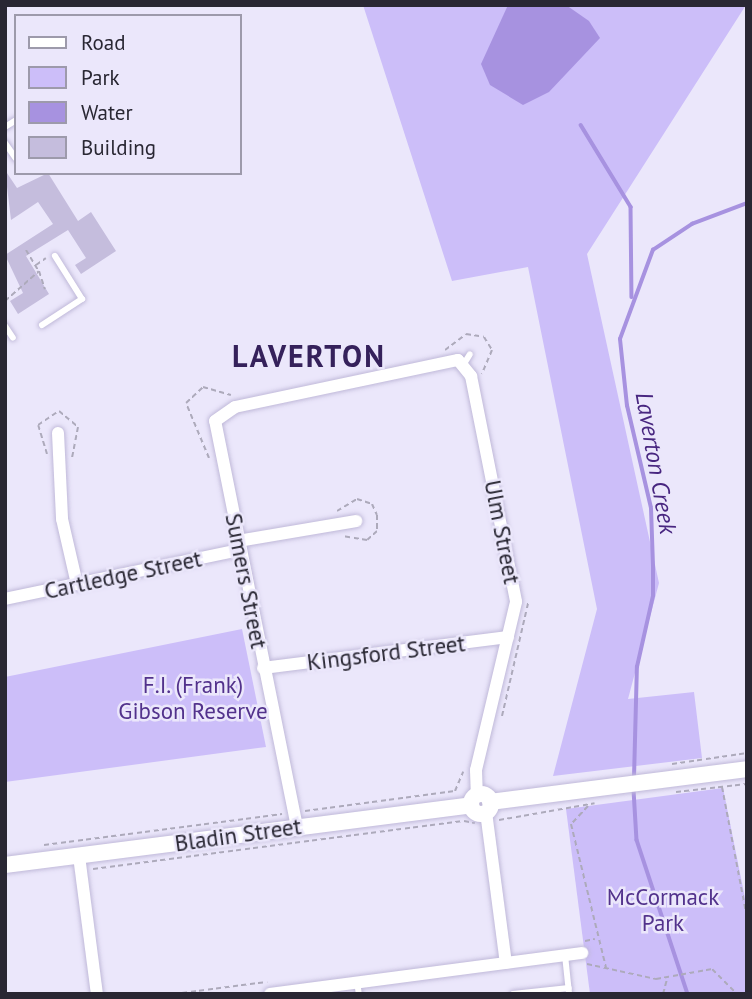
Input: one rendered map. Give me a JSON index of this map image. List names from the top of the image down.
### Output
{
  "streets": {
    "street": [
      "Ulm Street",
      "Cartledge Street",
      "Sumers Street",
      "Kingsford Street",
      "Bladin Street"
    ]
  },
  "crossings": [
    ["Ulm Street", "Sumers Street"],
    ["Ulm Street", "Kingsford Street"],
    ["Ulm Street", "Bladin Street"],
    ["Cartledge Street", "Sumers Street"],
    ["Sumers Street", "Kingsford Street"],
    ["Sumers Street", "Bladin Street"]
  ],
  "districts": ["LAVERTON"],
  "water": ["Laverton Creek"],
  "parks": ["F.I. (Frank) Gibson Reserve", "McCormack Park"],
  "legend": [
    "Road",
    "Park",
    "Water",
    "Building"
  ]
}
